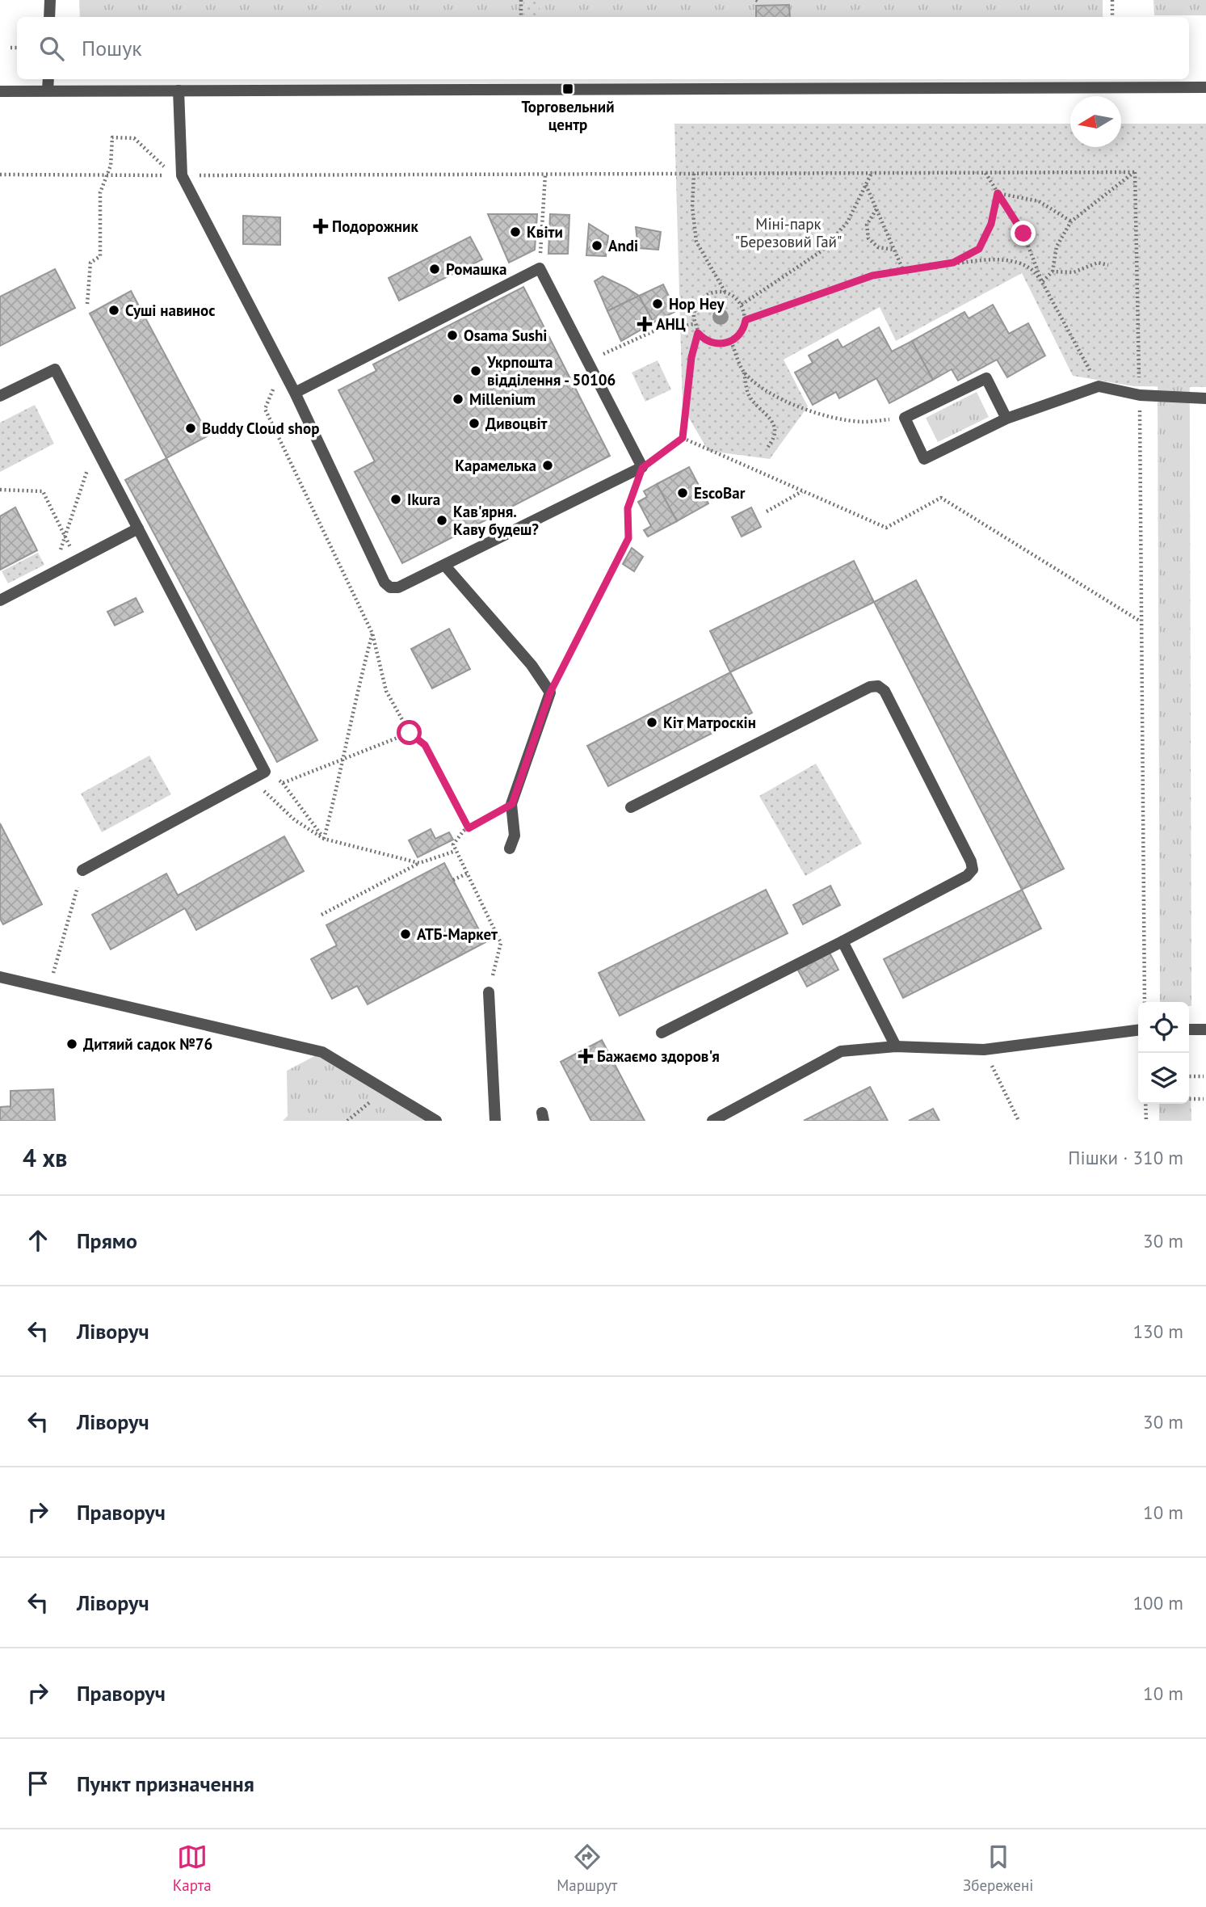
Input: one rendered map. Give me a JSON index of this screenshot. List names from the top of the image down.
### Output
{
  "parks": ["Міні-парк \"Березовий Гай\""],
  "places": {
    "transit": ["Торговельний центр"],
    "health": ["Подорожник", "АНЦ", "Бажаємо здоров'я"],
    "other": [
      "Квіти",
      "Andi",
      "Ромашка",
      "Hop Hey",
      "Суші навинос",
      "Osama Sushi",
      "Укрпошта відділення - 50106",
      "Millenium",
      "Дивоцвіт",
      "Buddy Cloud shop",
      "Карамелька",
      "EscoBar",
      "Ikura",
      "Кав'ярня. Каву будеш?",
      "Кiт Матроскін",
      "АТБ-Маркет",
      "Дитяий садок №76"
    ]
  },
  "north": "left",
  "page": {
    "search": "Пошук",
    "heading": ["4 хв", "Пішки · 310 m"],
    "list": [
      ["Прямо", "30 m"],
      ["Ліворуч", "130 m"],
      ["Ліворуч", "30 m"],
      ["Праворуч", "10 m"],
      ["Ліворуч", "100 m"],
      ["Праворуч", "10 m"],
      "Пункт призначення"
    ],
    "nav": ["Карта", "Маршрут", "Збережені"]
  }
}
